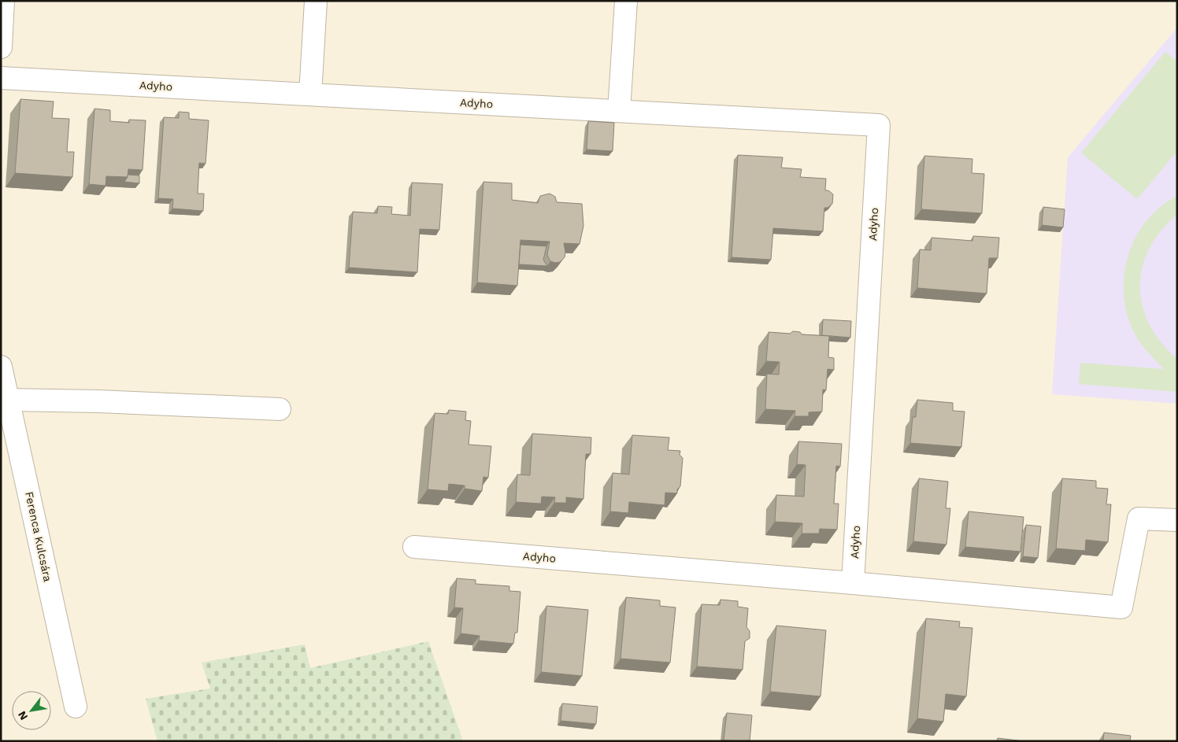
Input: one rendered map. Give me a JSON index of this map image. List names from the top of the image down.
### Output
{
  "streets": {
    "street": ["Adyho", "Ferenca Kulcsára"]
  },
  "north": "bottom left"
}
